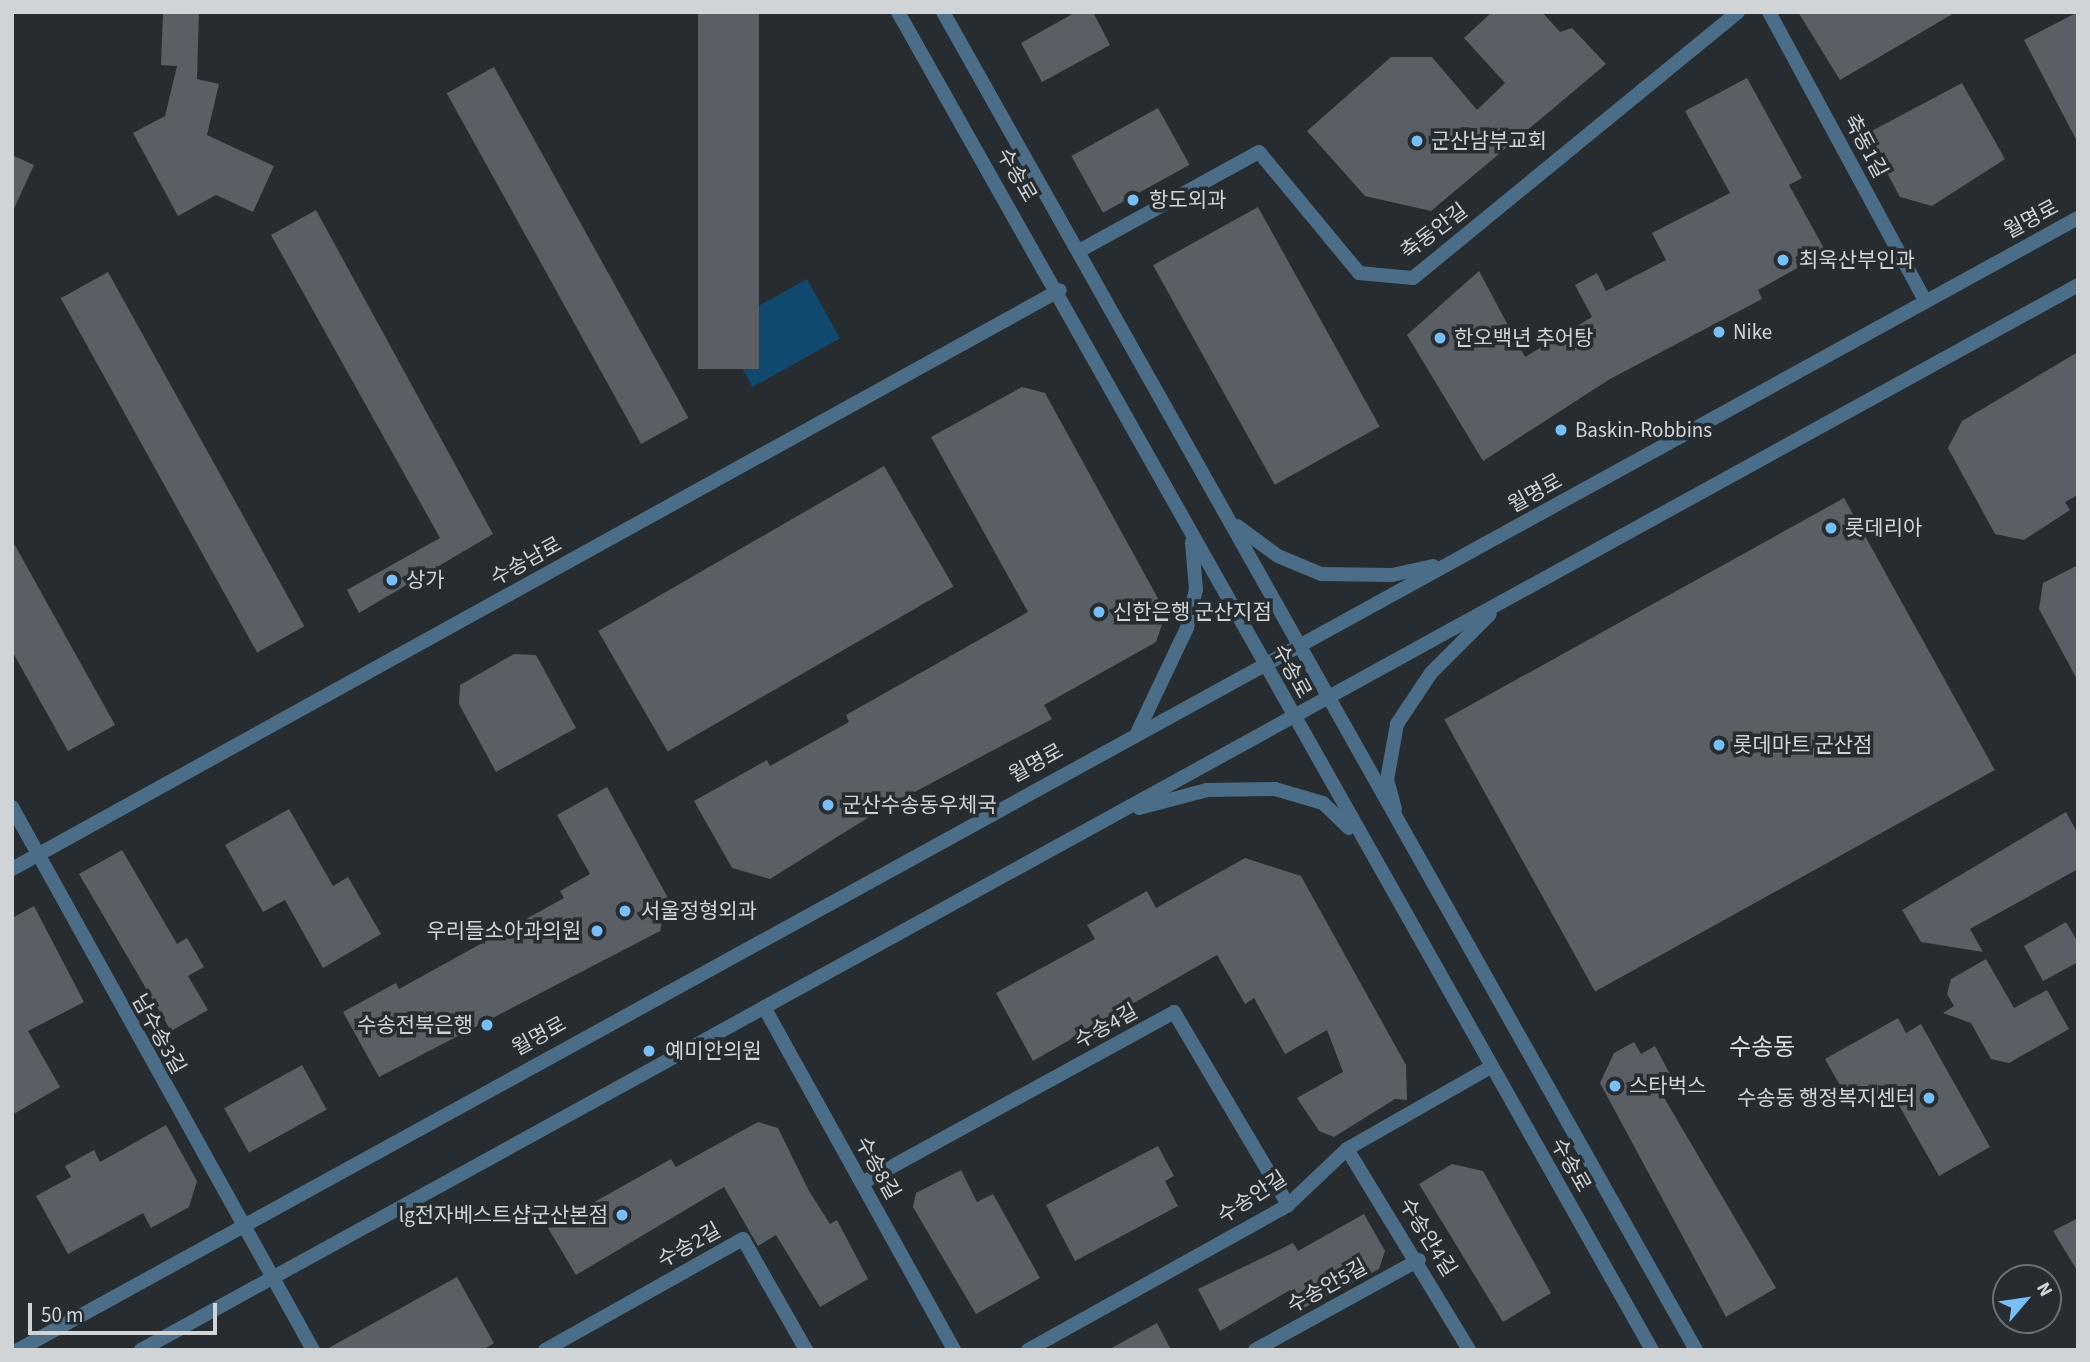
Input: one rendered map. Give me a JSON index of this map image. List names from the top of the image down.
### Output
{
  "streets": {
    "street": [
      "축동1길",
      "수송로",
      "월명로",
      "축동안길",
      "수송남로",
      "수송4길",
      "남수송3길",
      "수송8길",
      "수송안길",
      "수송안4길",
      "수송2길",
      "수송안5길"
    ]
  },
  "crossings": [
    ["축동1길", "월명로"],
    ["수송로", "월명로"],
    ["수송로", "축동안길"],
    ["수송로", "수송남로"],
    ["수송로", "수송안길"],
    ["월명로", "남수송3길"],
    ["수송남로", "남수송3길"],
    ["수송4길", "수송8길"],
    ["수송4길", "수송안길"],
    ["수송안길", "수송안4길"],
    ["수송안4길", "수송안5길"]
  ],
  "districts": ["수송동"],
  "places": [
    "군산남부교회",
    "항도외과",
    "최욱산부인과",
    "Nike",
    "한오백년 추어탕",
    "Baskin-Robbins",
    "롯데리아",
    "상가",
    "신한은행 군산지점",
    "롯데마트 군산점",
    "군산수송동우체국",
    "서울정형외과",
    "우리들소아과의원",
    "수송전북은행",
    "예미안의원",
    "스타벅스",
    "수송동 행정복지센터",
    "lg전자베스트샵군산본점"
  ],
  "scale_bar": "50 m",
  "north": "top right"
}
